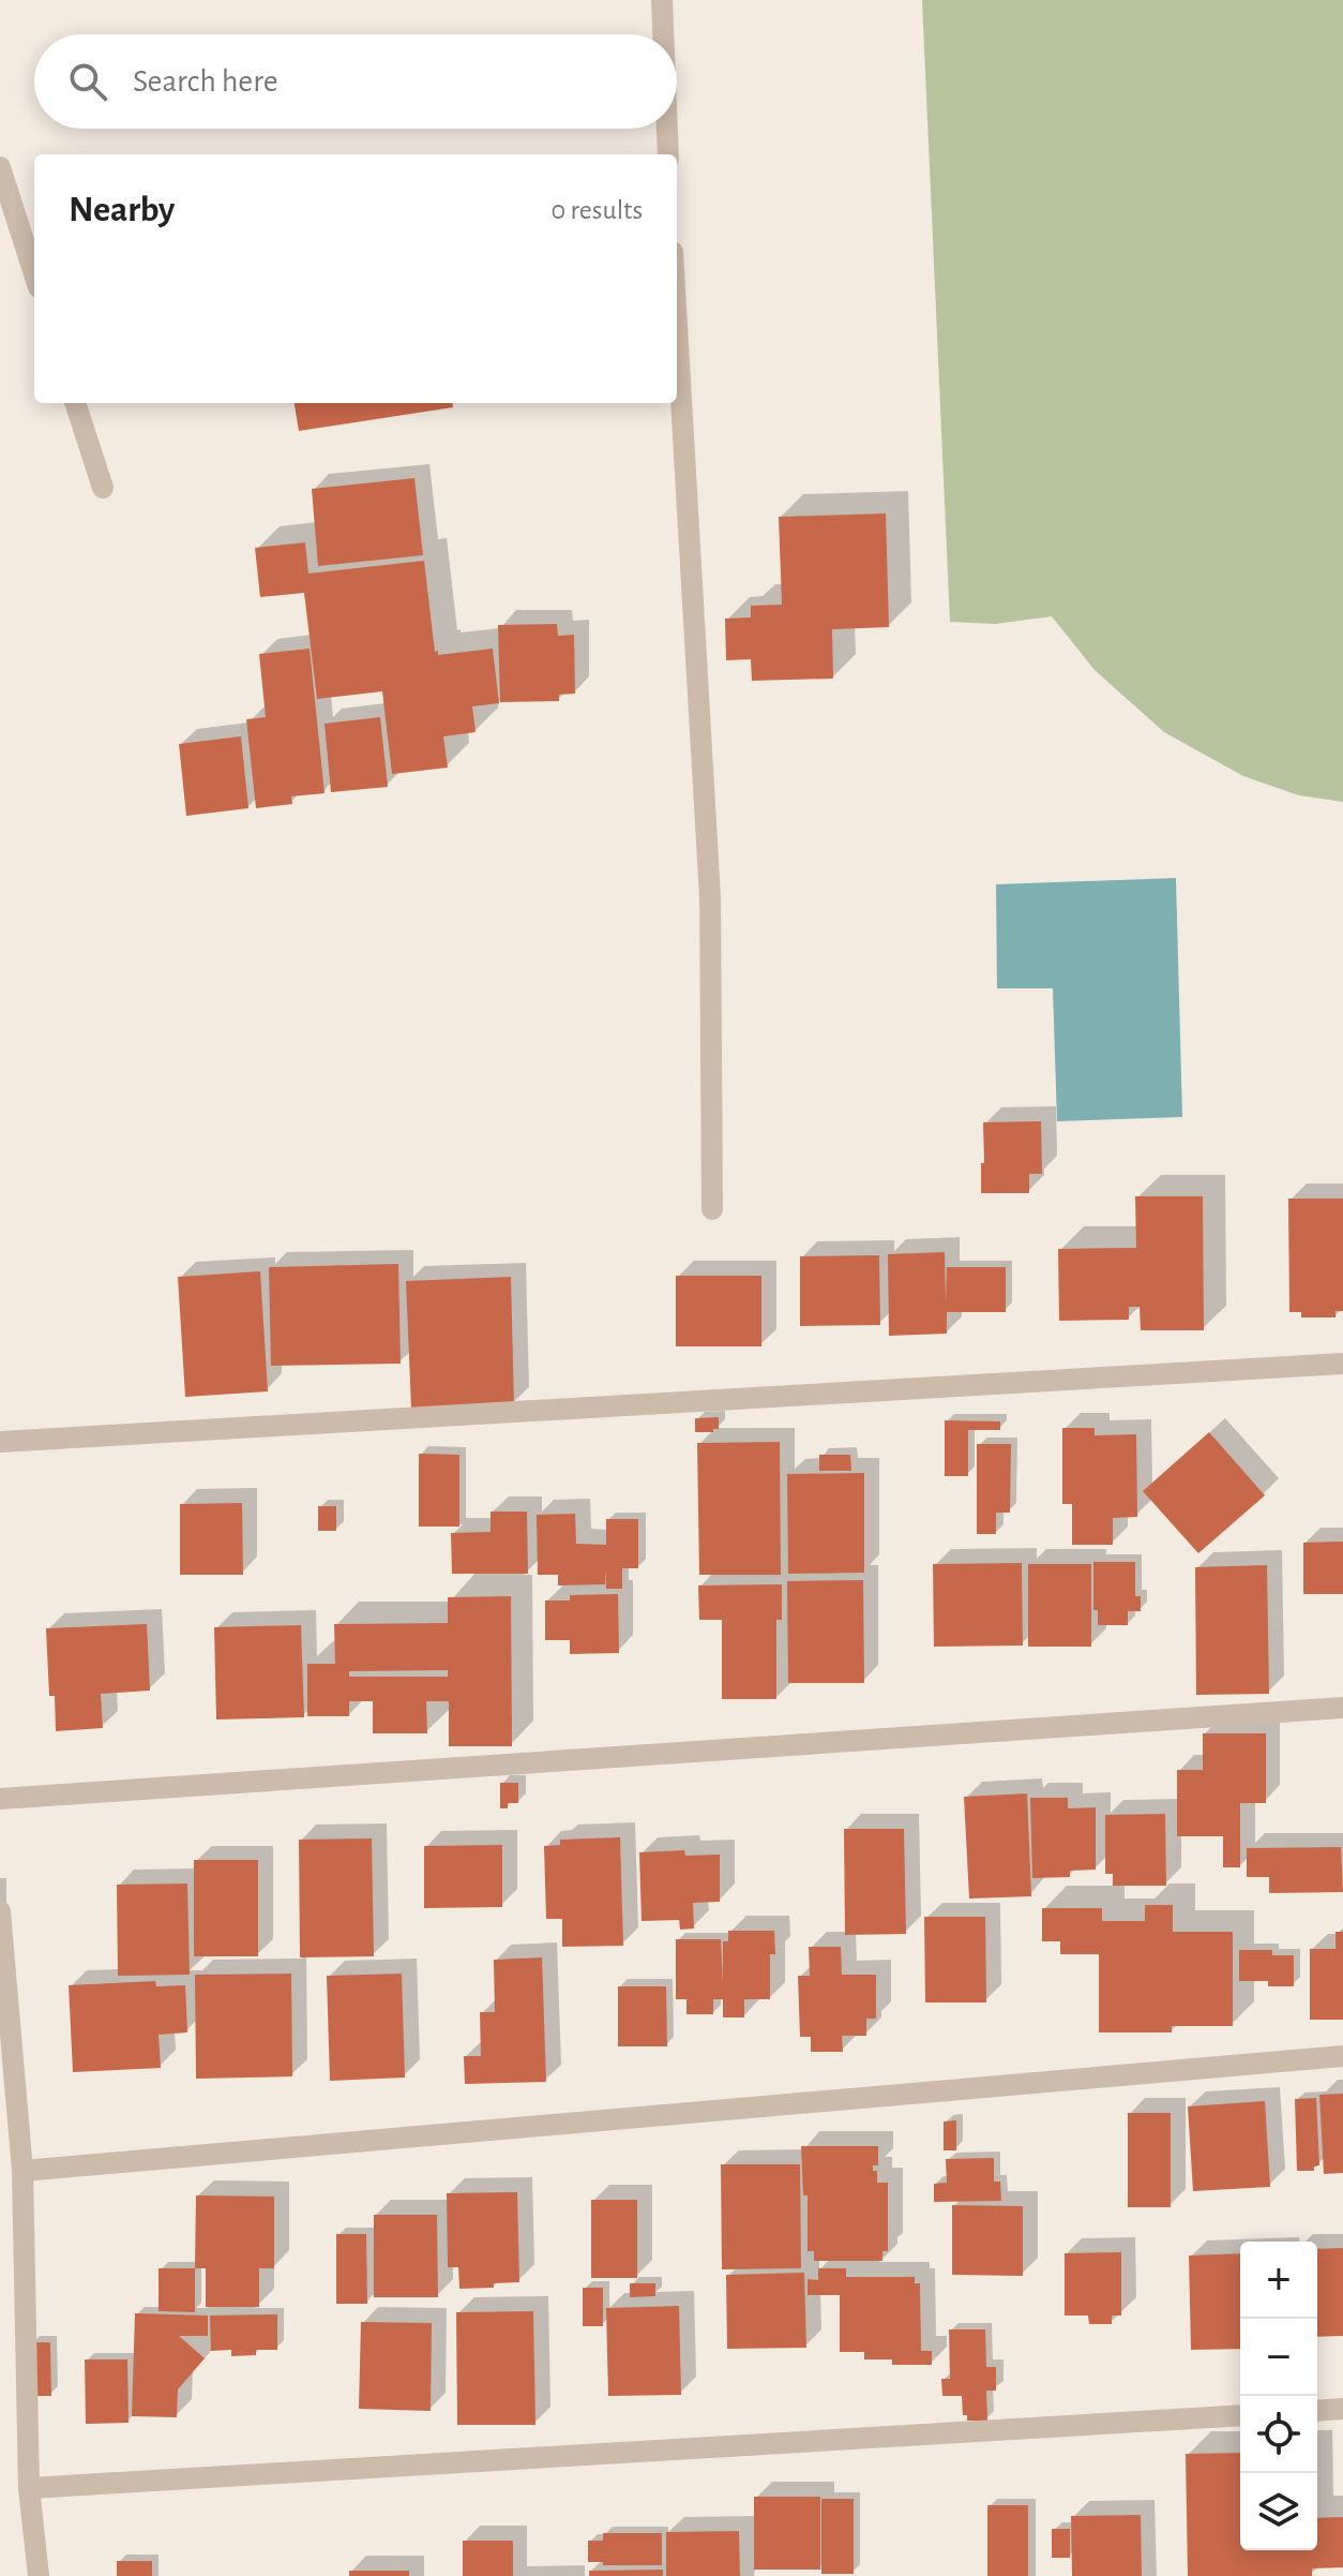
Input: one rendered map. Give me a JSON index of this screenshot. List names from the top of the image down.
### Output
{
  "page": {
    "search": "Search here",
    "heading": ["Nearby", "0 results"],
    "map_buttons": ["+", "−"]
  }
}
